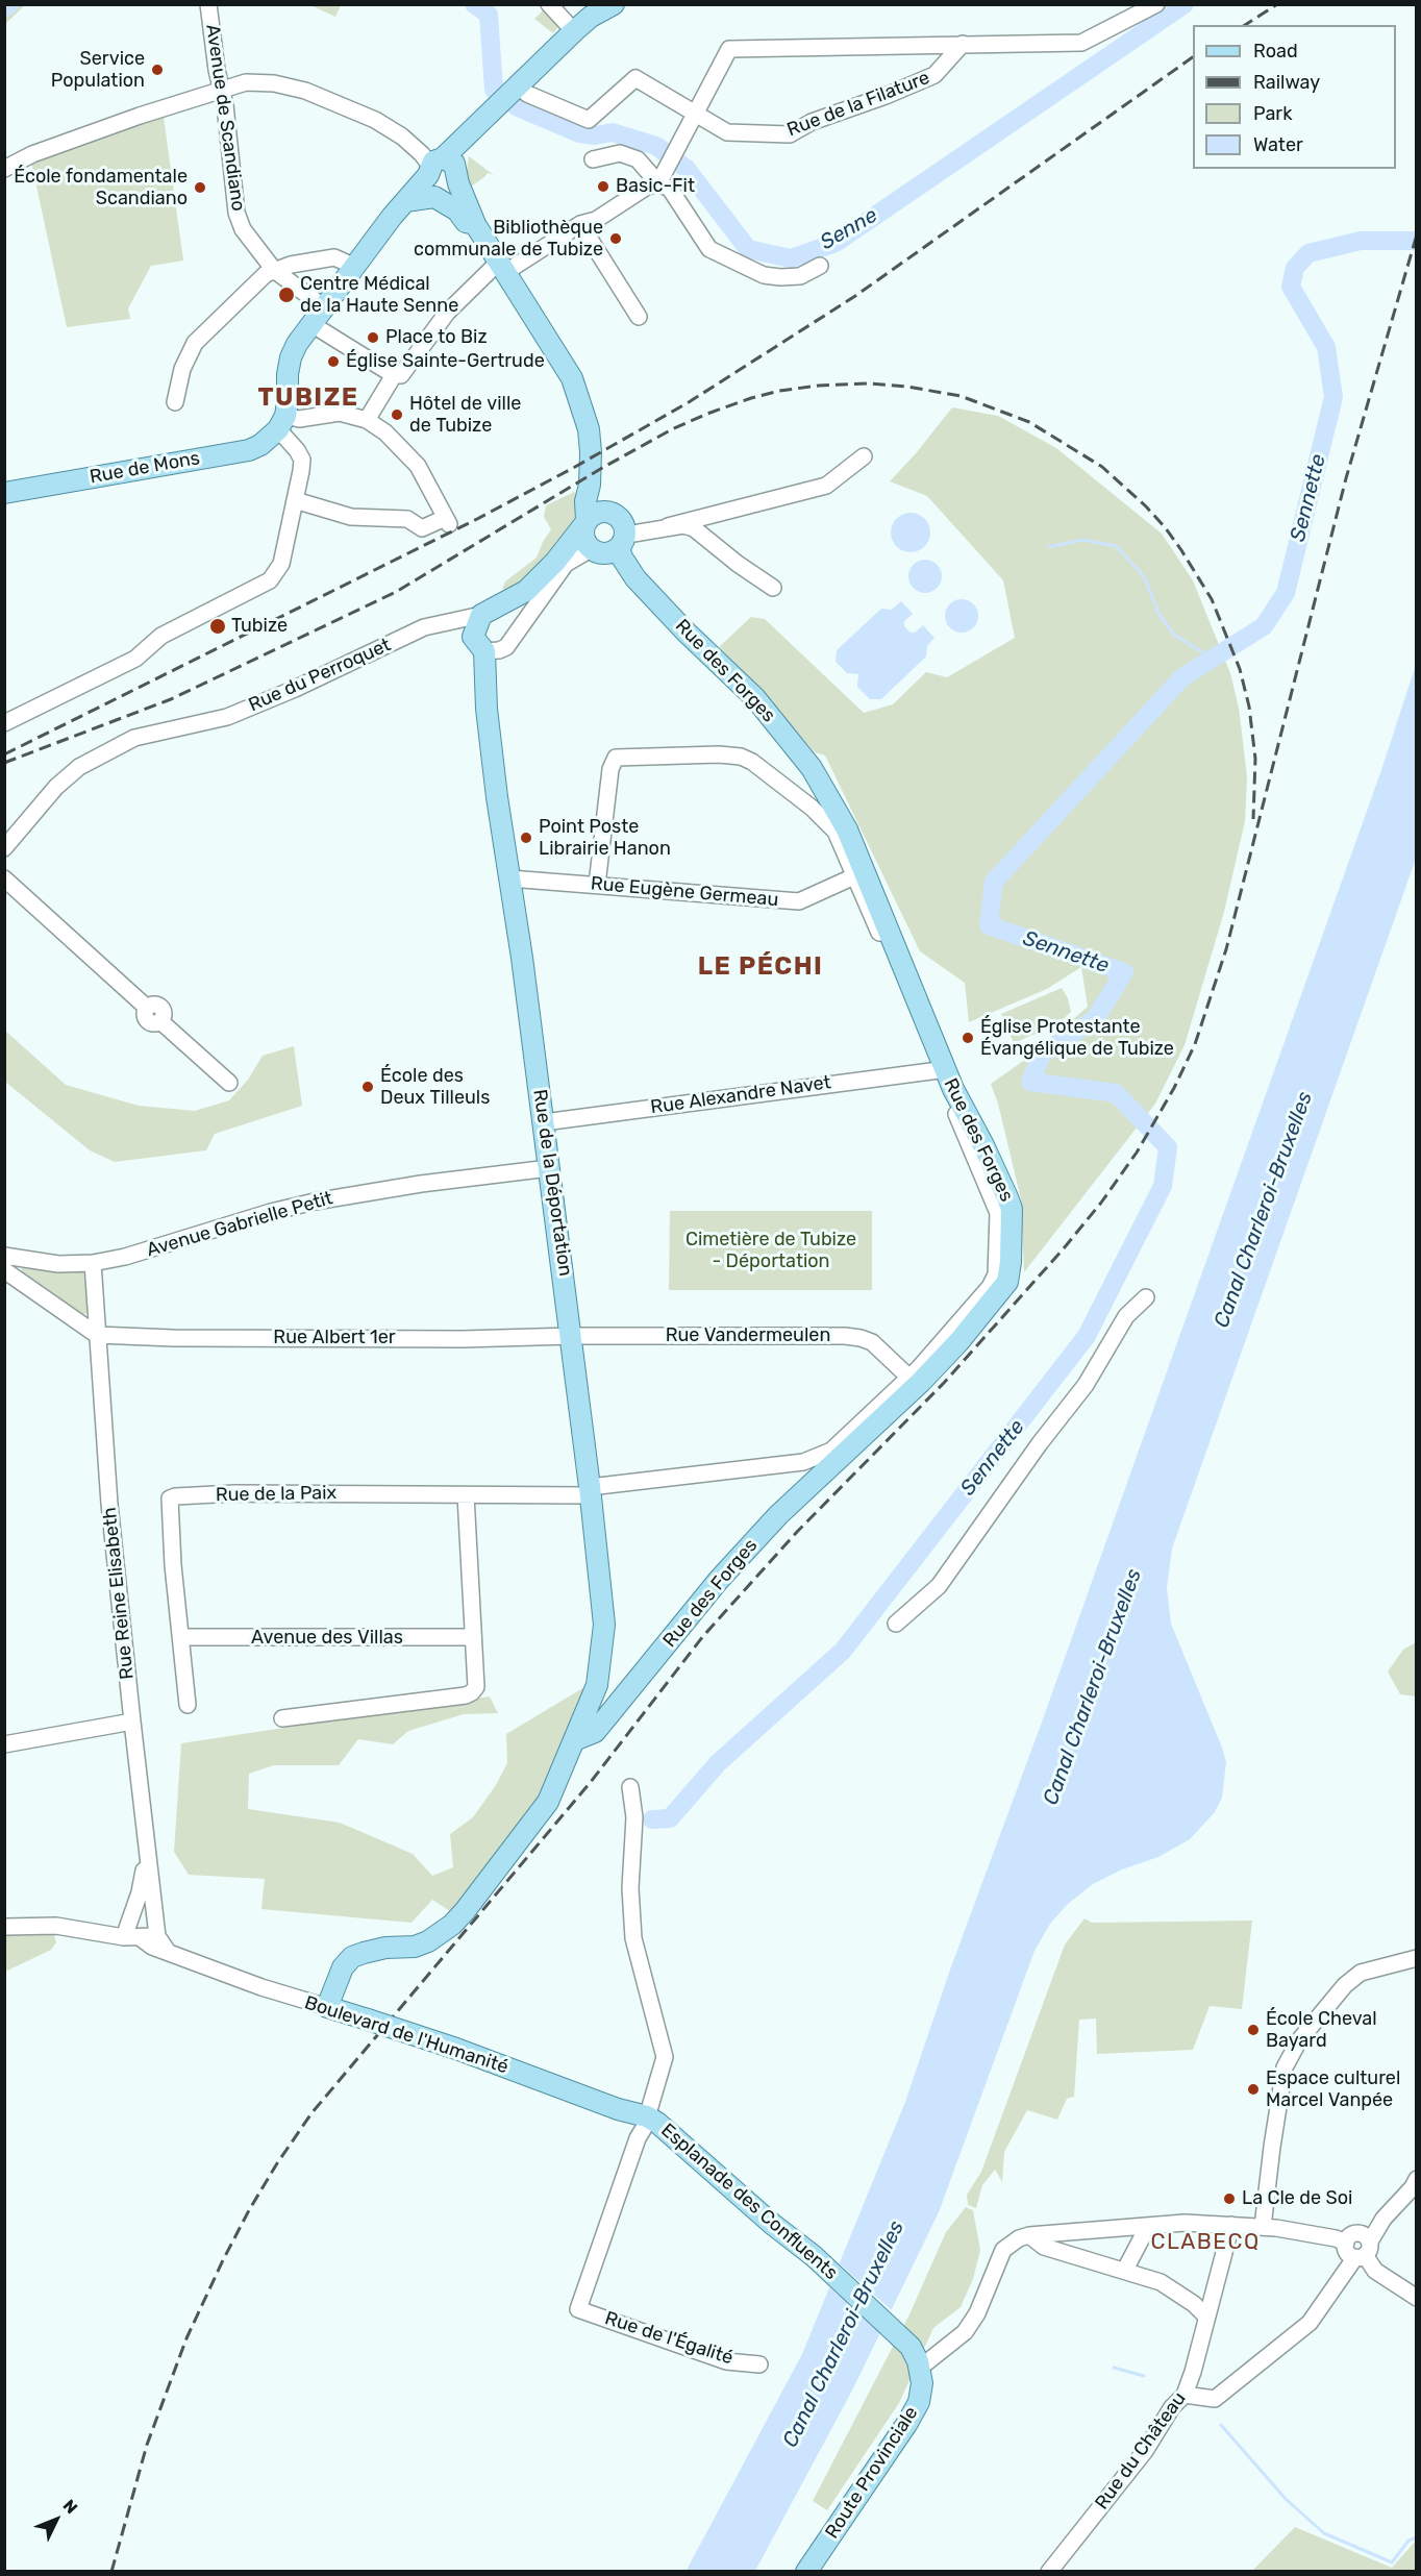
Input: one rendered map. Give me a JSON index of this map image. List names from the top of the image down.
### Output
{
  "streets": {
    "main road": [
      "Rue de Mons",
      "Rue des Forges",
      "Rue de la Déportation",
      "Boulevard de l'Humanité",
      "Esplanade des Confluents",
      "Route Provinciale"
    ],
    "street": [
      "Rue de la Filature",
      "Avenue de Scandiano",
      "Rue du Perroquet",
      "Rue Eugène Germeau",
      "Rue Alexandre Navet",
      "Avenue Gabrielle Petit",
      "Rue Vandermeulen",
      "Rue Albert 1er",
      "Rue de la Paix",
      "Rue Reine Elisabeth",
      "Avenue des Villas",
      "Rue de l'Égalité",
      "Rue du Château"
    ]
  },
  "crossings": [
    ["Rue des Forges", "Rue Eugène Germeau"],
    ["Rue des Forges", "Rue Alexandre Navet"],
    ["Rue des Forges", "Rue de la Déportation"],
    ["Rue des Forges", "Rue Vandermeulen"],
    ["Rue des Forges", "Rue de la Paix"],
    ["Rue du Perroquet", "Rue de la Déportation"],
    ["Rue Eugène Germeau", "Rue de la Déportation"],
    ["Rue Alexandre Navet", "Rue de la Déportation"],
    ["Rue de la Déportation", "Avenue Gabrielle Petit"],
    ["Rue de la Déportation", "Rue Vandermeulen"],
    ["Rue de la Déportation", "Rue Albert 1er"],
    ["Rue de la Déportation", "Rue de la Paix"],
    ["Rue de la Déportation", "Boulevard de l'Humanité"],
    ["Avenue Gabrielle Petit", "Rue Reine Elisabeth"],
    ["Rue Vandermeulen", "Rue Albert 1er"],
    ["Rue Albert 1er", "Rue Reine Elisabeth"],
    ["Rue de la Paix", "Avenue des Villas"],
    ["Boulevard de l'Humanité", "Esplanade des Confluents"],
    ["Boulevard de l'Humanité", "Rue de l'Égalité"],
    ["Esplanade des Confluents", "Rue de l'Égalité"],
    ["Esplanade des Confluents", "Route Provinciale"]
  ],
  "districts": ["TUBIZE", "LE PÉCHI", "CLABECQ"],
  "water": ["Senne", "Sennette", "Canal Charleroi-Bruxelles"],
  "parks": ["Cimetière de Tubize - Déportation"],
  "places": [
    "Service Population",
    "Basic-Fit",
    "École fondamentale Scandiano",
    "Bibliothèque communale de Tubize",
    "Centre Médical de la Haute Senne",
    "Place to Biz",
    "Église Sainte-Gertrude",
    "Hôtel de ville de Tubize",
    "Tubize",
    "Point Poste Librairie Hanon",
    "Église Protestante Évangélique de Tubize",
    "École des Deux Tilleuls",
    "École Cheval Bayard",
    "Espace culturel Marcel Vanpée",
    "La Cle de Soi"
  ],
  "legend": [
    "Road",
    "Railway",
    "Park",
    "Water"
  ],
  "north": "top right"
}
